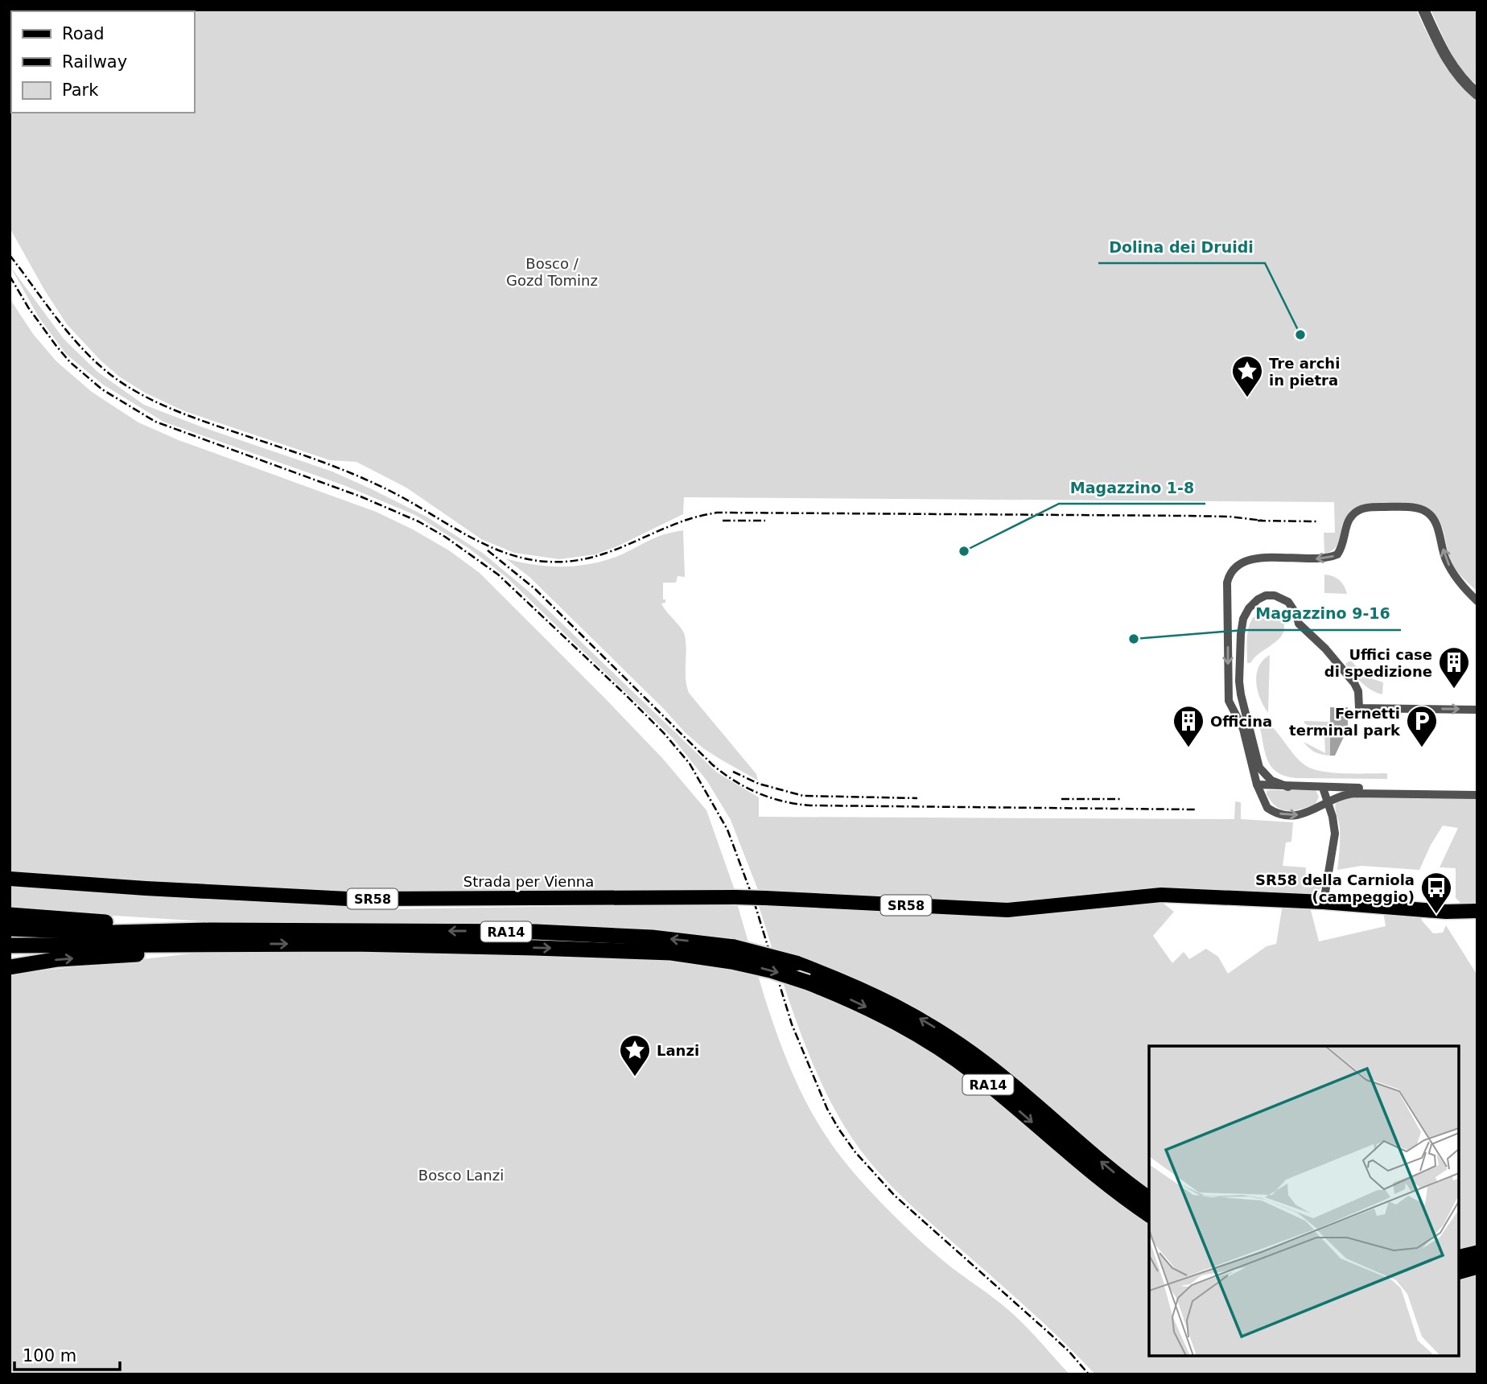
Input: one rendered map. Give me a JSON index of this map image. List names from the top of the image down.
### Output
{
  "streets": {
    "highway": ["RA14"],
    "main road": ["Strada per Vienna", "SR58"]
  },
  "crossings": [
    ["Strada per Vienna", "SR58"]
  ],
  "parks": ["Bosco / Gozd Tominz", "Bosco Lanzi"],
  "places": {
    "other": ["Dolina dei Druidi", "Magazzino 1-8", "Magazzino 9-16"],
    "place": ["Tre archi in pietra", "Lanzi"],
    "building": ["Uffici case di spedizione", "Officina"],
    "parking": ["Fernetti terminal park"],
    "bus stop": ["SR58 della Carniola (campeggio)"]
  },
  "legend": ["Road", "Railway", "Park"],
  "scale_bar": "100 m"
}
